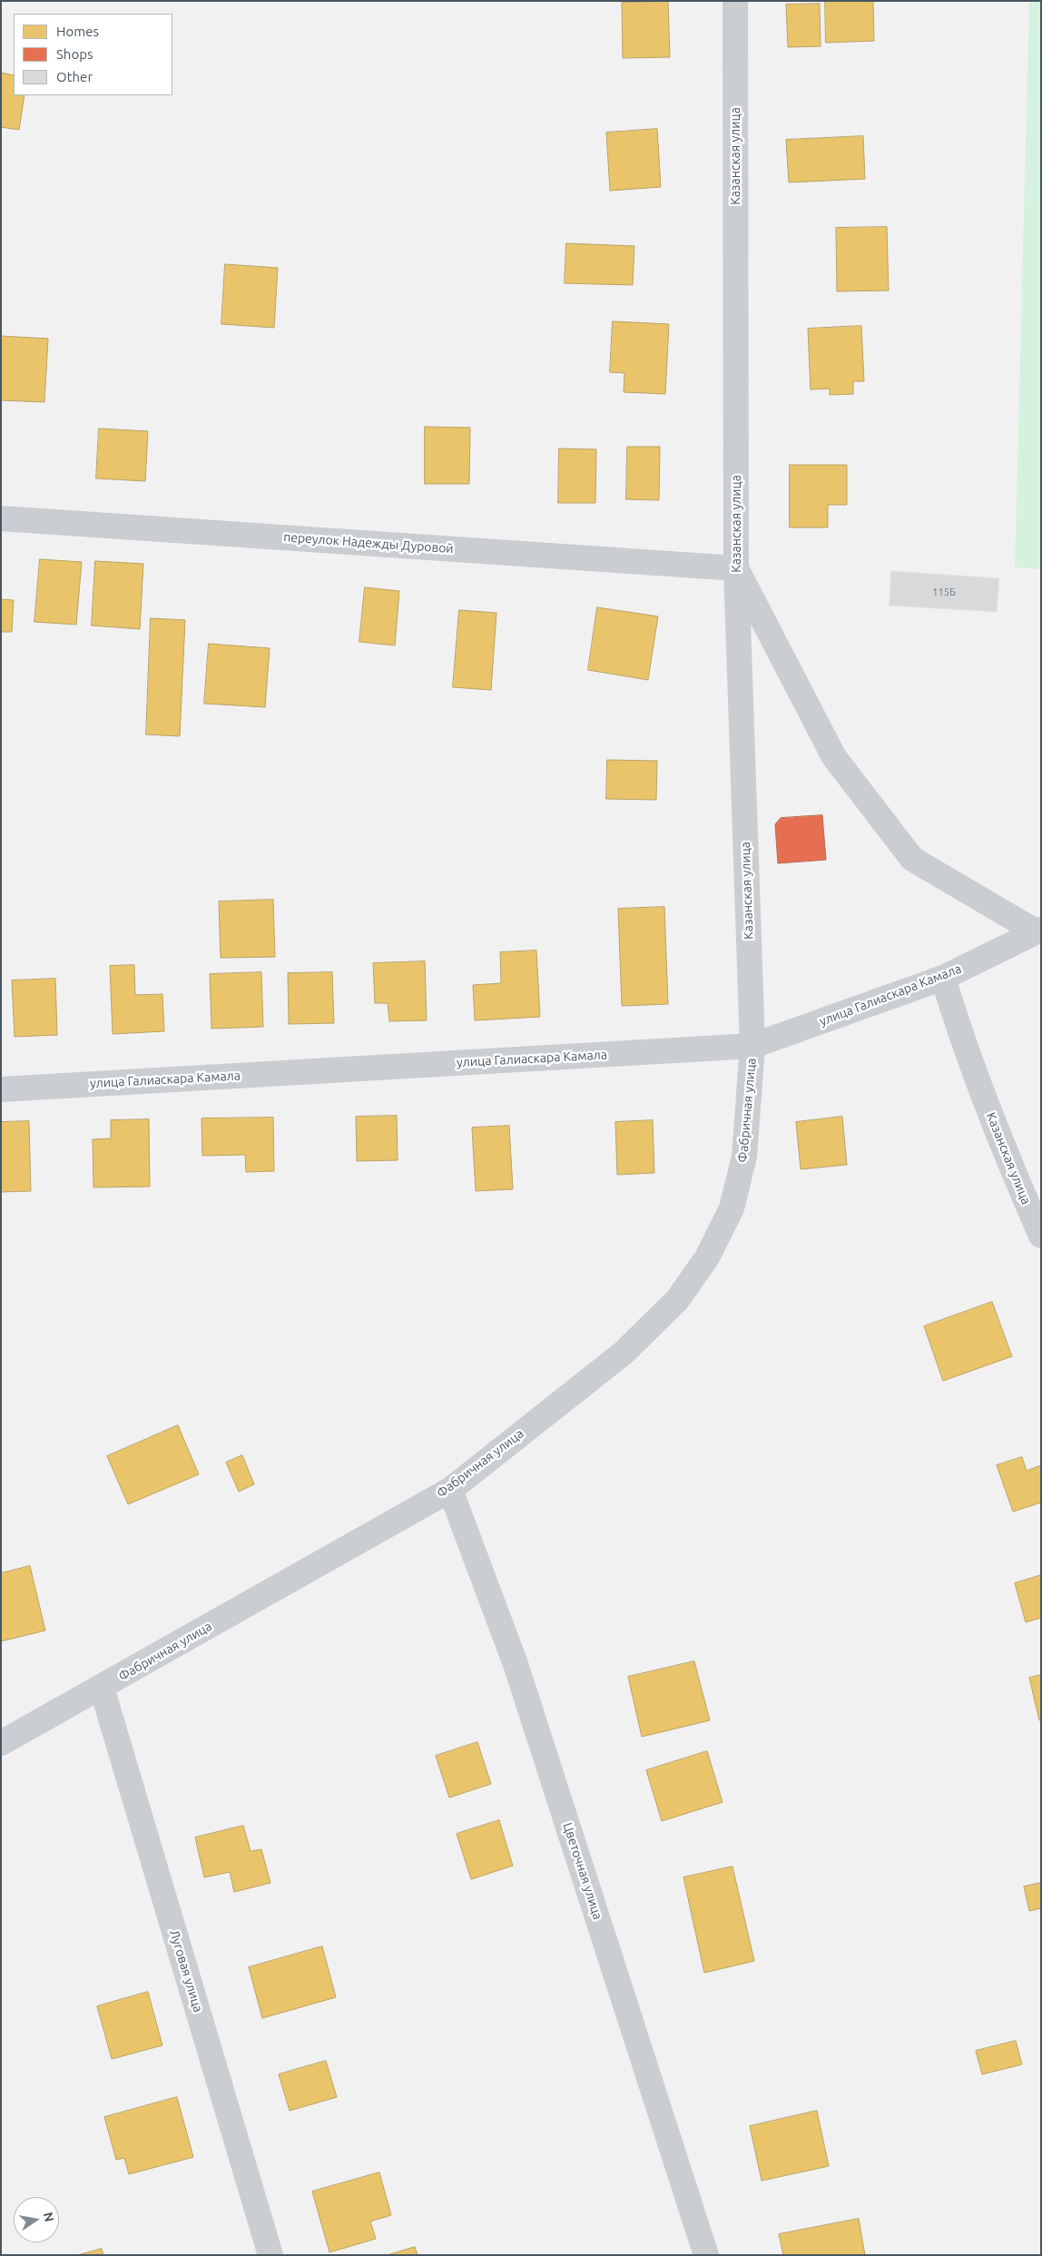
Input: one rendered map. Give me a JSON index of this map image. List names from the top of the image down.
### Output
{
  "streets": {
    "street": [
      "Казанская улица",
      "переулок Надежды Дуровой",
      "улица Галиаскара Камала",
      "Фабричная улица",
      "Цветочная улица",
      "Луговая улица"
    ]
  },
  "crossings": [
    ["Казанская улица", "переулок Надежды Дуровой"],
    ["Казанская улица", "улица Галиаскара Камала"],
    ["Казанская улица", "Фабричная улица"],
    ["улица Галиаскара Камала", "Фабричная улица"],
    ["Фабричная улица", "Цветочная улица"],
    ["Фабричная улица", "Луговая улица"]
  ],
  "house_numbers": ["115Б"],
  "legend": ["Homes", "Shops", "Other"],
  "north": "right"
}
